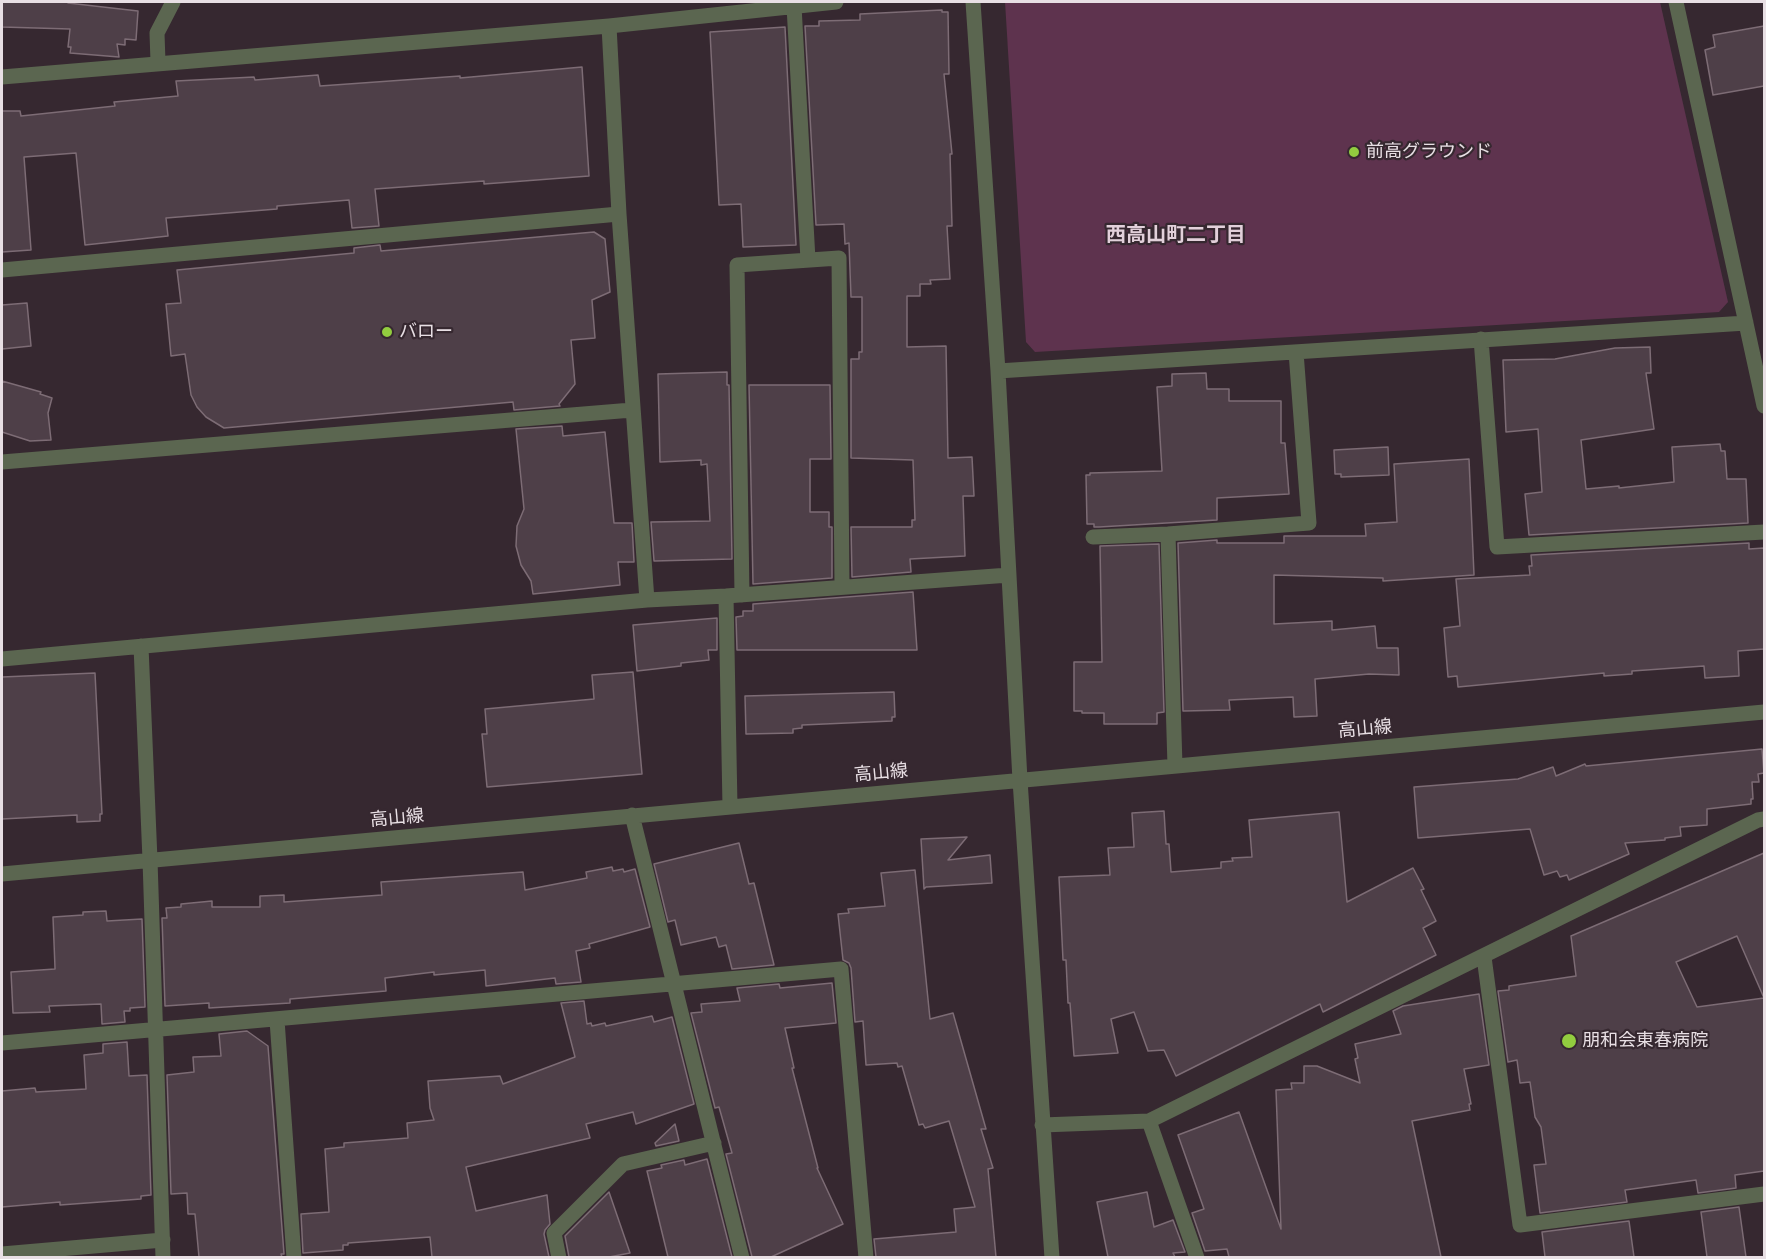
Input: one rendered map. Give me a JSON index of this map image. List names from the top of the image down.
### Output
{
  "streets": {
    "street": ["高山線"]
  },
  "districts": ["西高山町二丁目"],
  "places": ["前高グラウンド", "バロー", "朋和会東春病院"]
}
